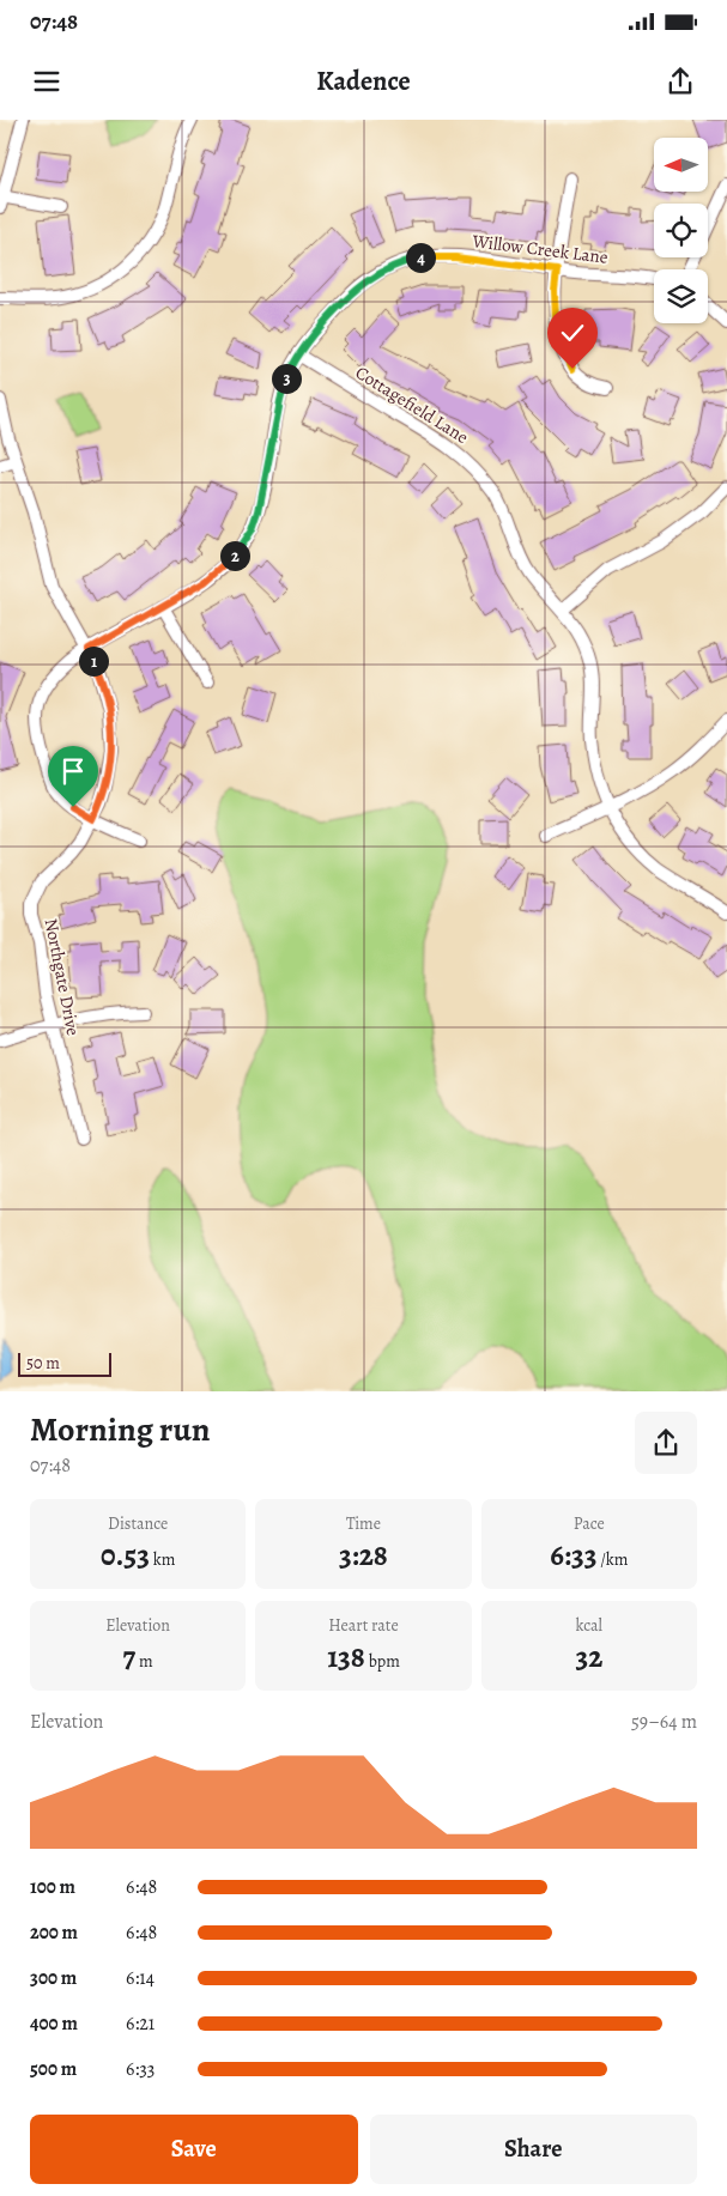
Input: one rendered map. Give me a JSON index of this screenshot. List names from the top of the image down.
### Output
{
  "streets": {
    "street": ["Willow Creek Lane", "Cottagefield Lane", "Northgate Drive"]
  },
  "crossings": [
    ["Willow Creek Lane", "Cottagefield Lane"],
    ["Willow Creek Lane", "Northgate Drive"]
  ],
  "scale_bar": "50 m",
  "north": "left",
  "page": {
    "status": "07:48",
    "header": "Kadence",
    "pins": [
      "4",
      "3",
      "2",
      "1"
    ],
    "scale": "50 m",
    "heading": ["Morning run", "07:48"],
    "stats": [
      ["Distance", "0.53 km"],
      ["Time", "3:28"],
      ["Pace", "6:33 /km"],
      ["Elevation", "7 m"],
      ["Heart rate", "138 bpm"],
      ["kcal", "32"]
    ],
    "chart": ["Elevation", "59–64 m"],
    "list": [
      {
        "name": "100 m",
        "note": "6:48"
      },
      {
        "name": "200 m",
        "note": "6:48"
      },
      {
        "name": "300 m",
        "note": "6:14"
      },
      {
        "name": "400 m",
        "note": "6:21"
      },
      {
        "name": "500 m",
        "note": "6:33"
      }
    ],
    "buttons": ["Save", "Share"]
  }
}
